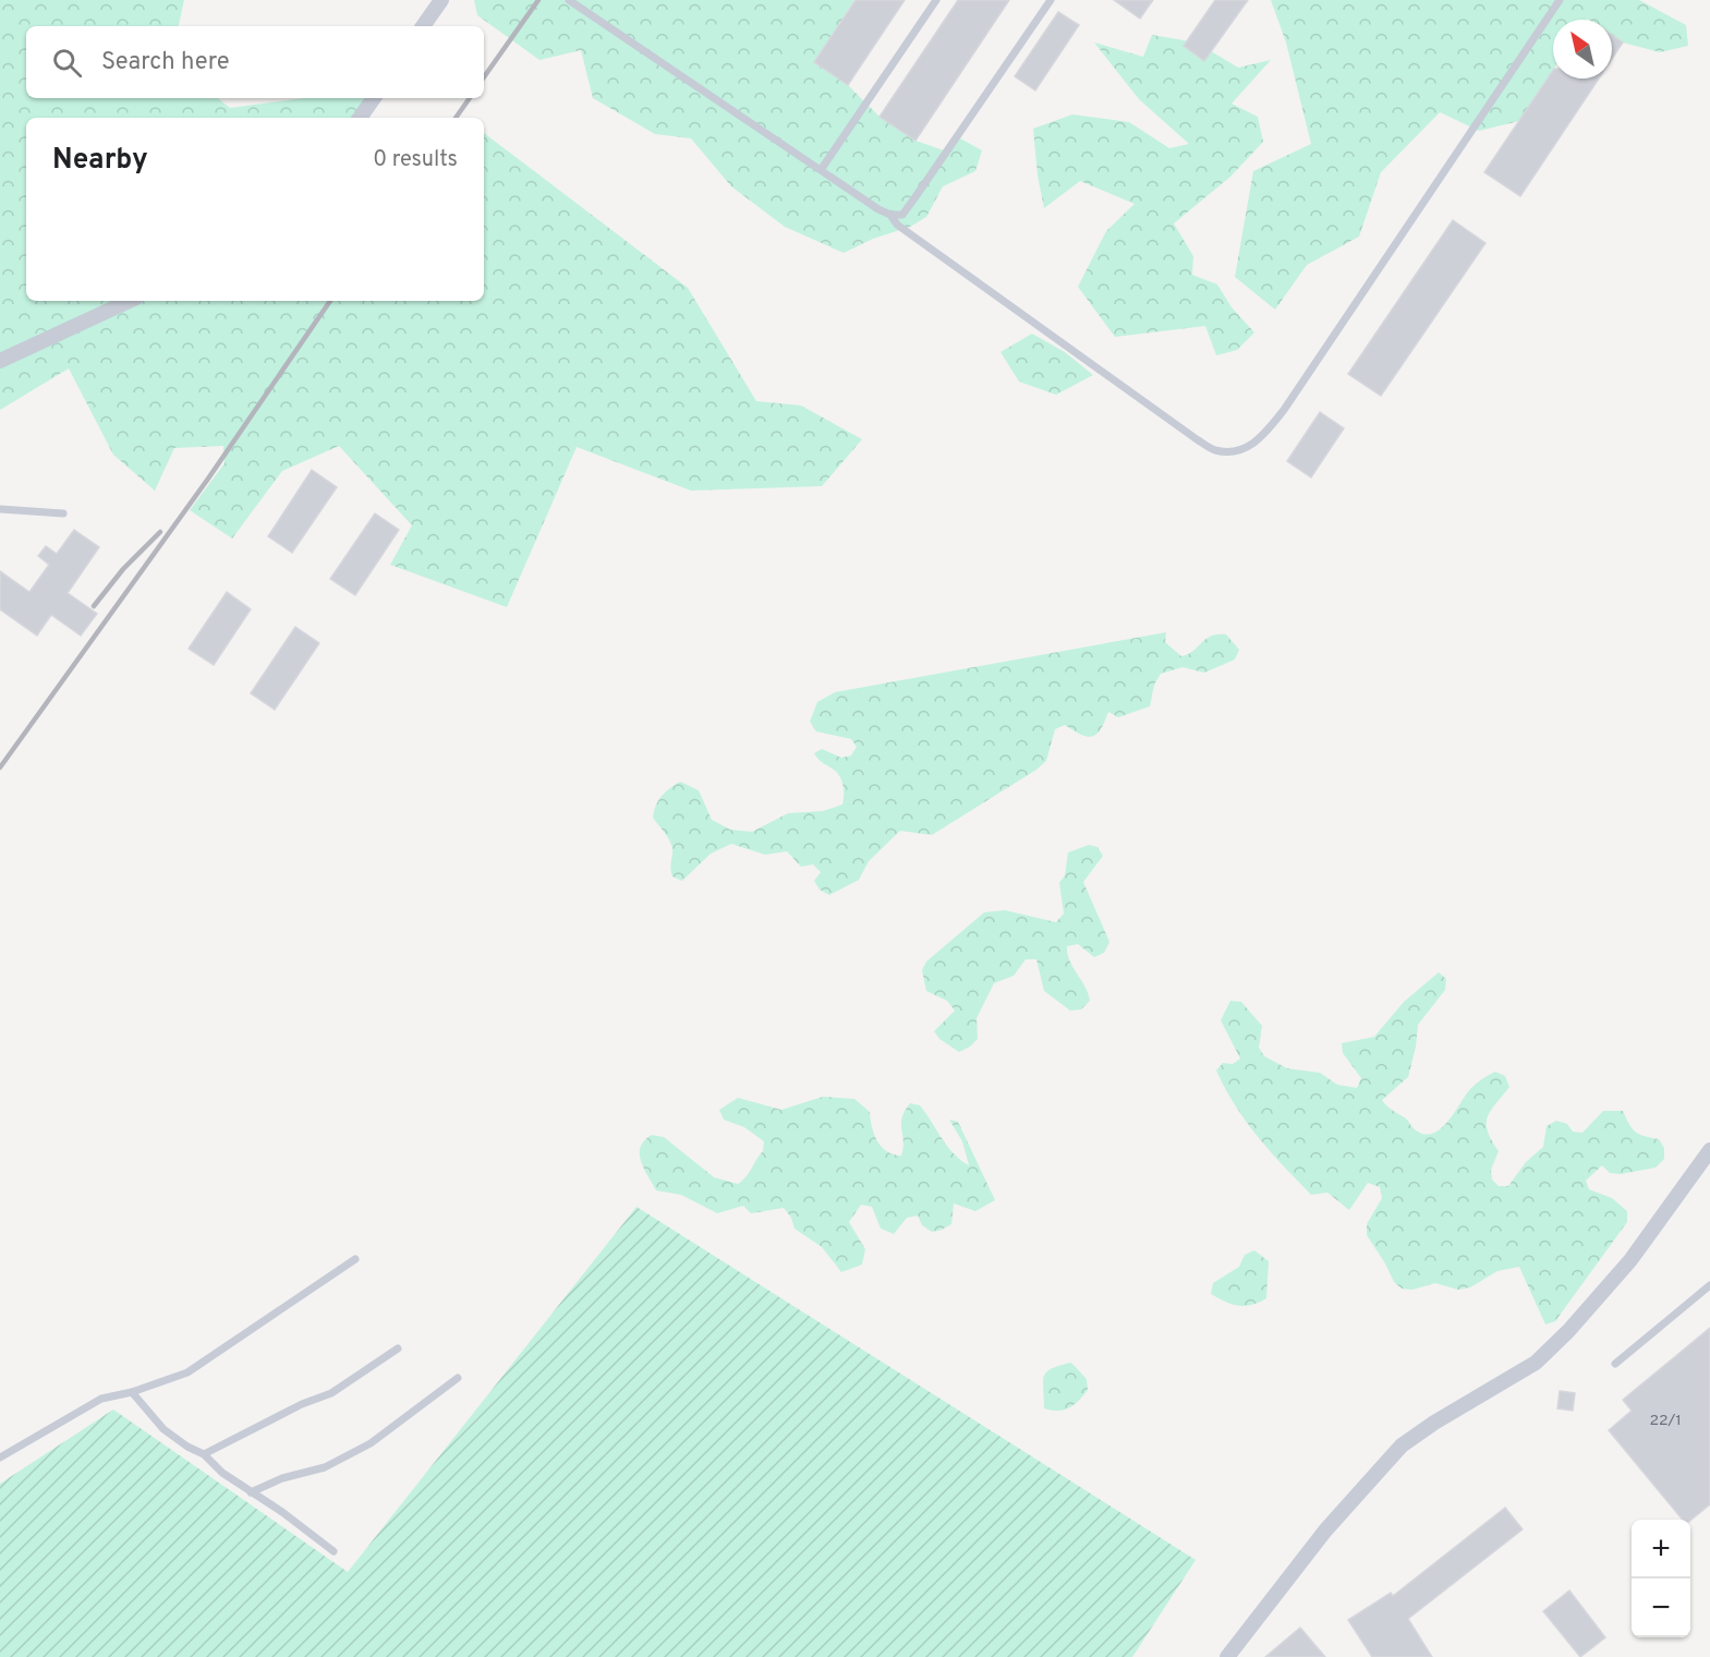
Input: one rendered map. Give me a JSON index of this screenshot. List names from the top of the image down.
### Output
{
  "house_numbers": ["22/1"],
  "north": "top left",
  "page": {
    "search": "Search here",
    "heading": ["Nearby", "0 results"],
    "map_buttons": ["+", "−"]
  }
}
